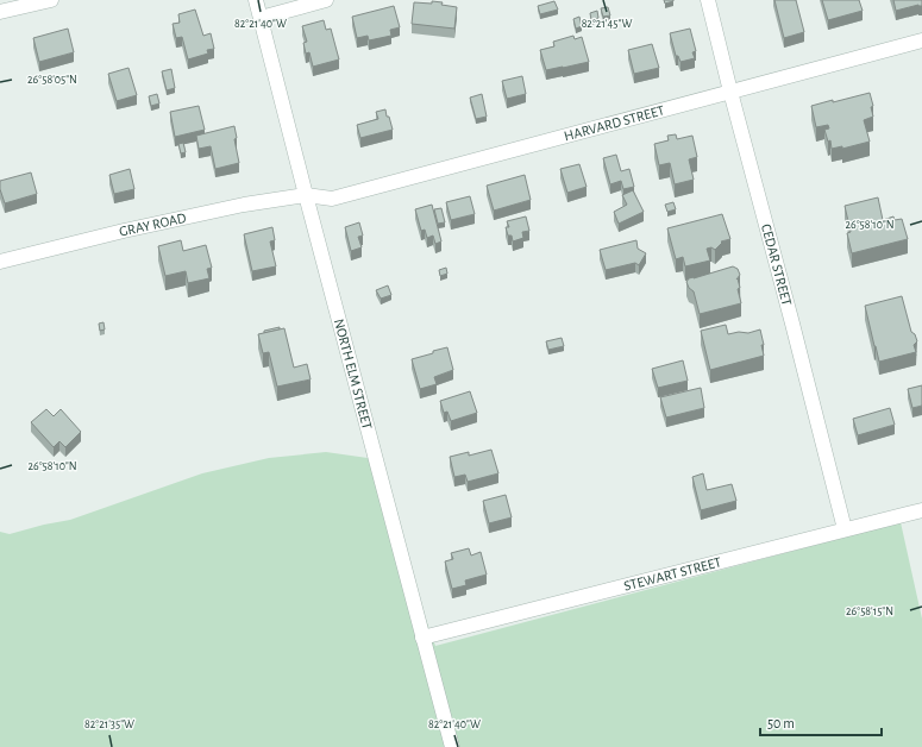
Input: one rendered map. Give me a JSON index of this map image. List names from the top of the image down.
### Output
{
  "streets": {
    "street": [
      "HARVARD STREET",
      "GRAY ROAD",
      "CEDAR STREET",
      "NORTH ELM STREET",
      "STEWART STREET"
    ]
  },
  "crossings": [
    ["HARVARD STREET", "GRAY ROAD"],
    ["HARVARD STREET", "CEDAR STREET"],
    ["HARVARD STREET", "NORTH ELM STREET"],
    ["GRAY ROAD", "NORTH ELM STREET"],
    ["CEDAR STREET", "STEWART STREET"],
    ["NORTH ELM STREET", "STEWART STREET"]
  ],
  "scale_bar": "50 m",
  "coordinates": [
    "82°21'40\"W",
    "82°21'45\"W",
    "26°58'05\"N",
    "26°58'10\"N",
    "26°58'15\"N",
    "82°21'35\"W"
  ]
}
